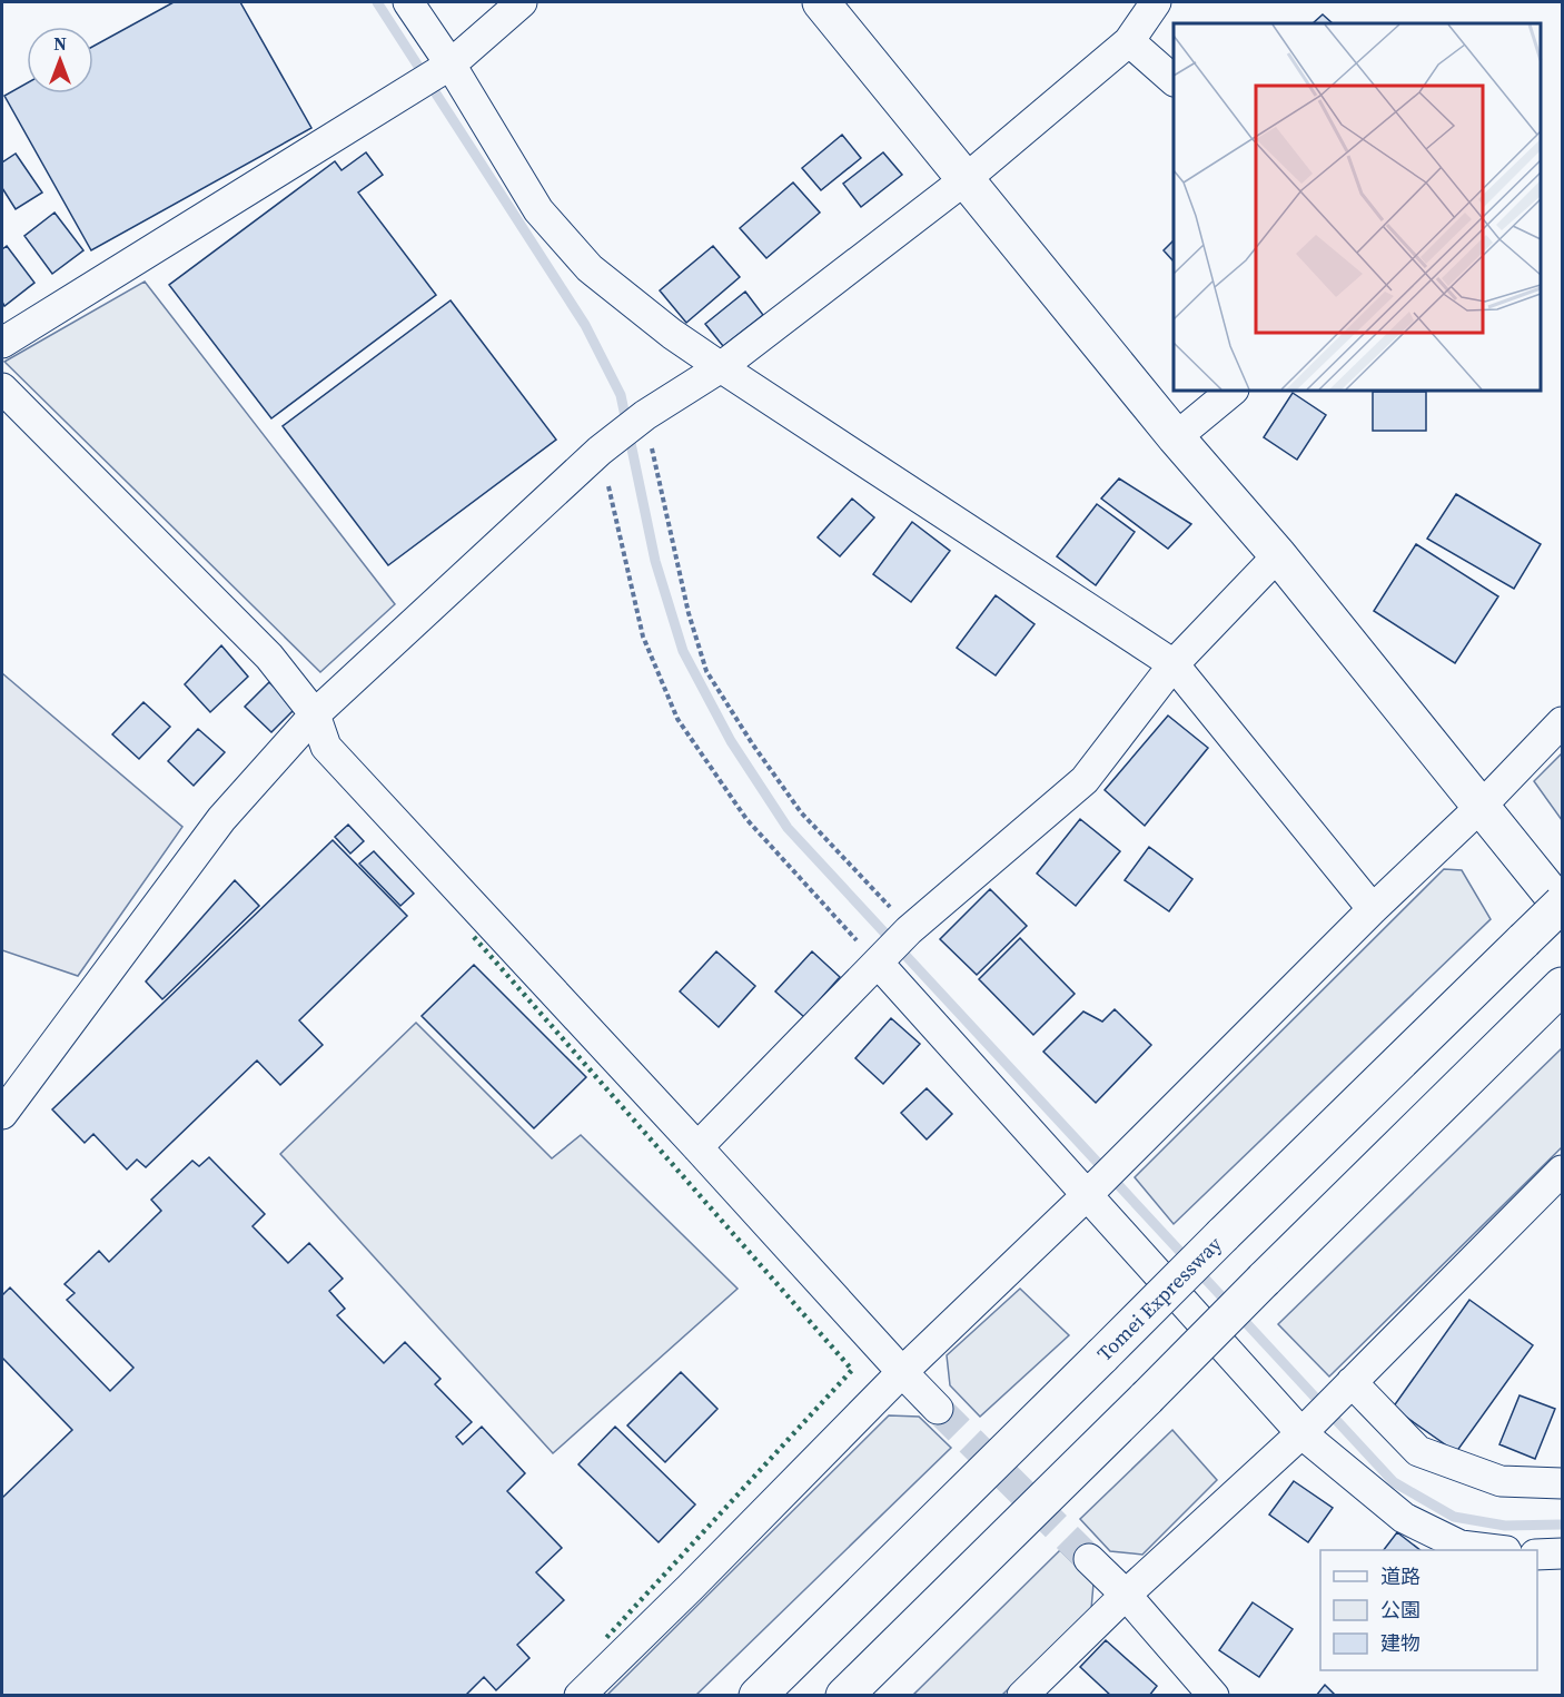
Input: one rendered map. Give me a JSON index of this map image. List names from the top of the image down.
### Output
{
  "streets": {
    "main road": ["Tomei Expressway"]
  },
  "legend": ["道路", "公園", "建物"],
  "north": "top"
}
